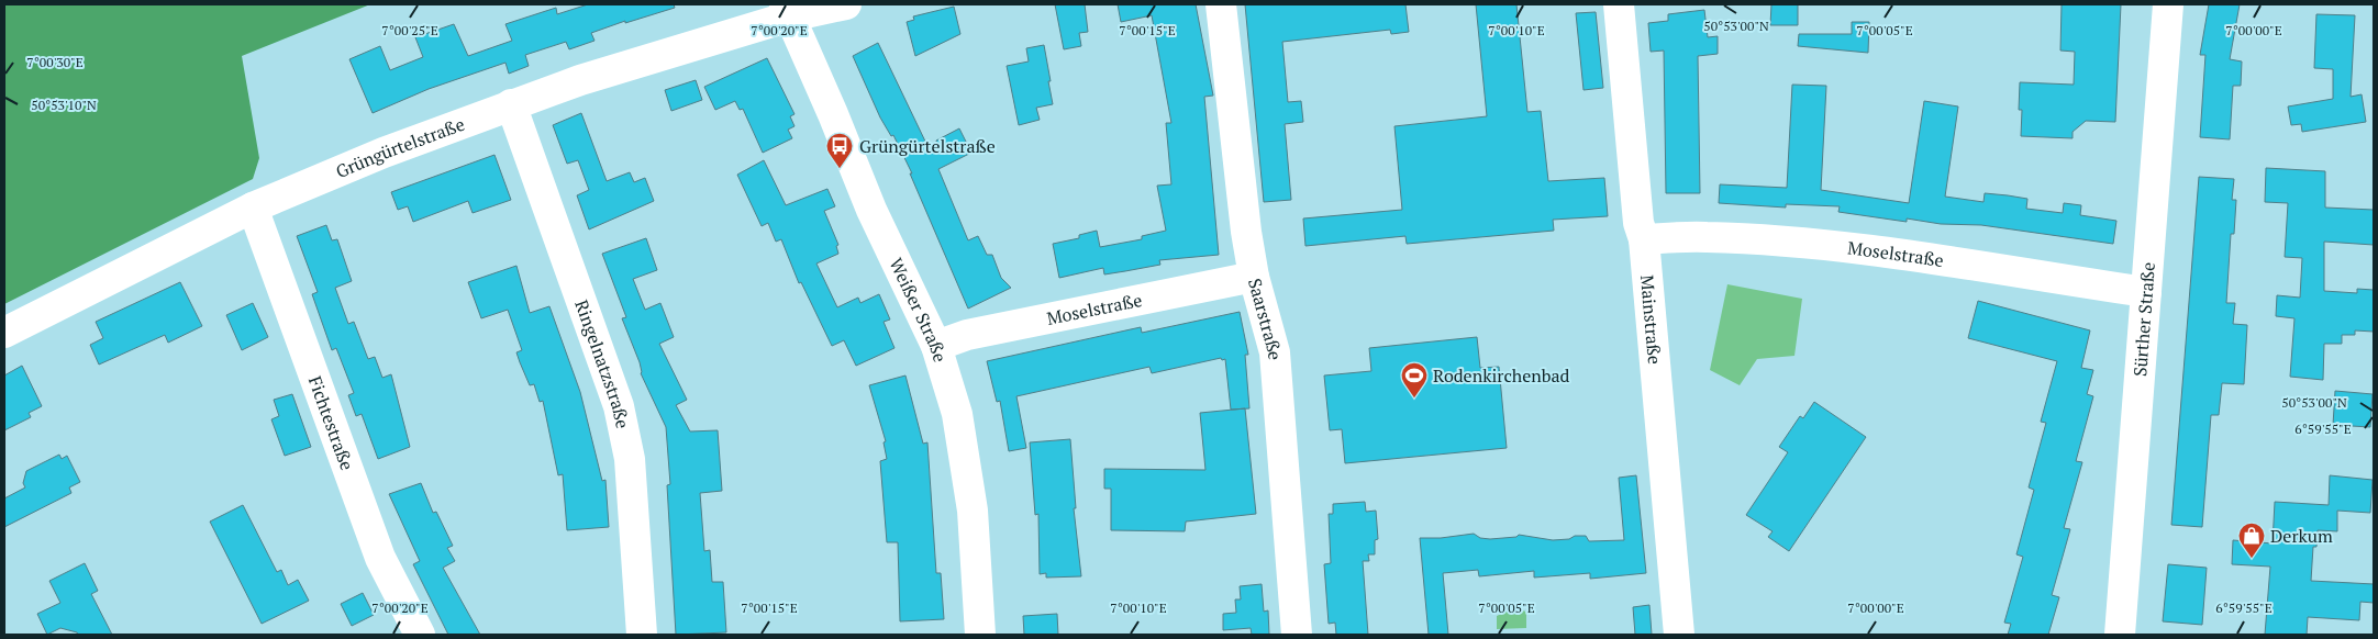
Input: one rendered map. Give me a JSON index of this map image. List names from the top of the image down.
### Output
{
  "streets": {
    "street": [
      "Grüngürtelstraße",
      "Moselstraße",
      "Weißer Straße",
      "Saarstraße",
      "Mainstraße",
      "Sürther Straße",
      "Ringelnatzstraße",
      "Fichtestraße"
    ]
  },
  "crossings": [
    ["Grüngürtelstraße", "Weißer Straße"],
    ["Grüngürtelstraße", "Ringelnatzstraße"],
    ["Grüngürtelstraße", "Fichtestraße"],
    ["Moselstraße", "Weißer Straße"],
    ["Moselstraße", "Saarstraße"],
    ["Moselstraße", "Mainstraße"],
    ["Moselstraße", "Sürther Straße"]
  ],
  "places": {
    "bus stop": ["Grüngürtelstraße"],
    "sports": ["Rodenkirchenbad"],
    "shop": ["Derkum"]
  },
  "coordinates": [
    "50°53'00\"N",
    "7°00'25\"E",
    "7°00'20\"E",
    "7°00'15\"E",
    "7°00'10\"E",
    "7°00'05\"E",
    "7°00'00\"E",
    "7°00'30\"E",
    "50°53'10\"N",
    "6°59'55\"E"
  ]
}
